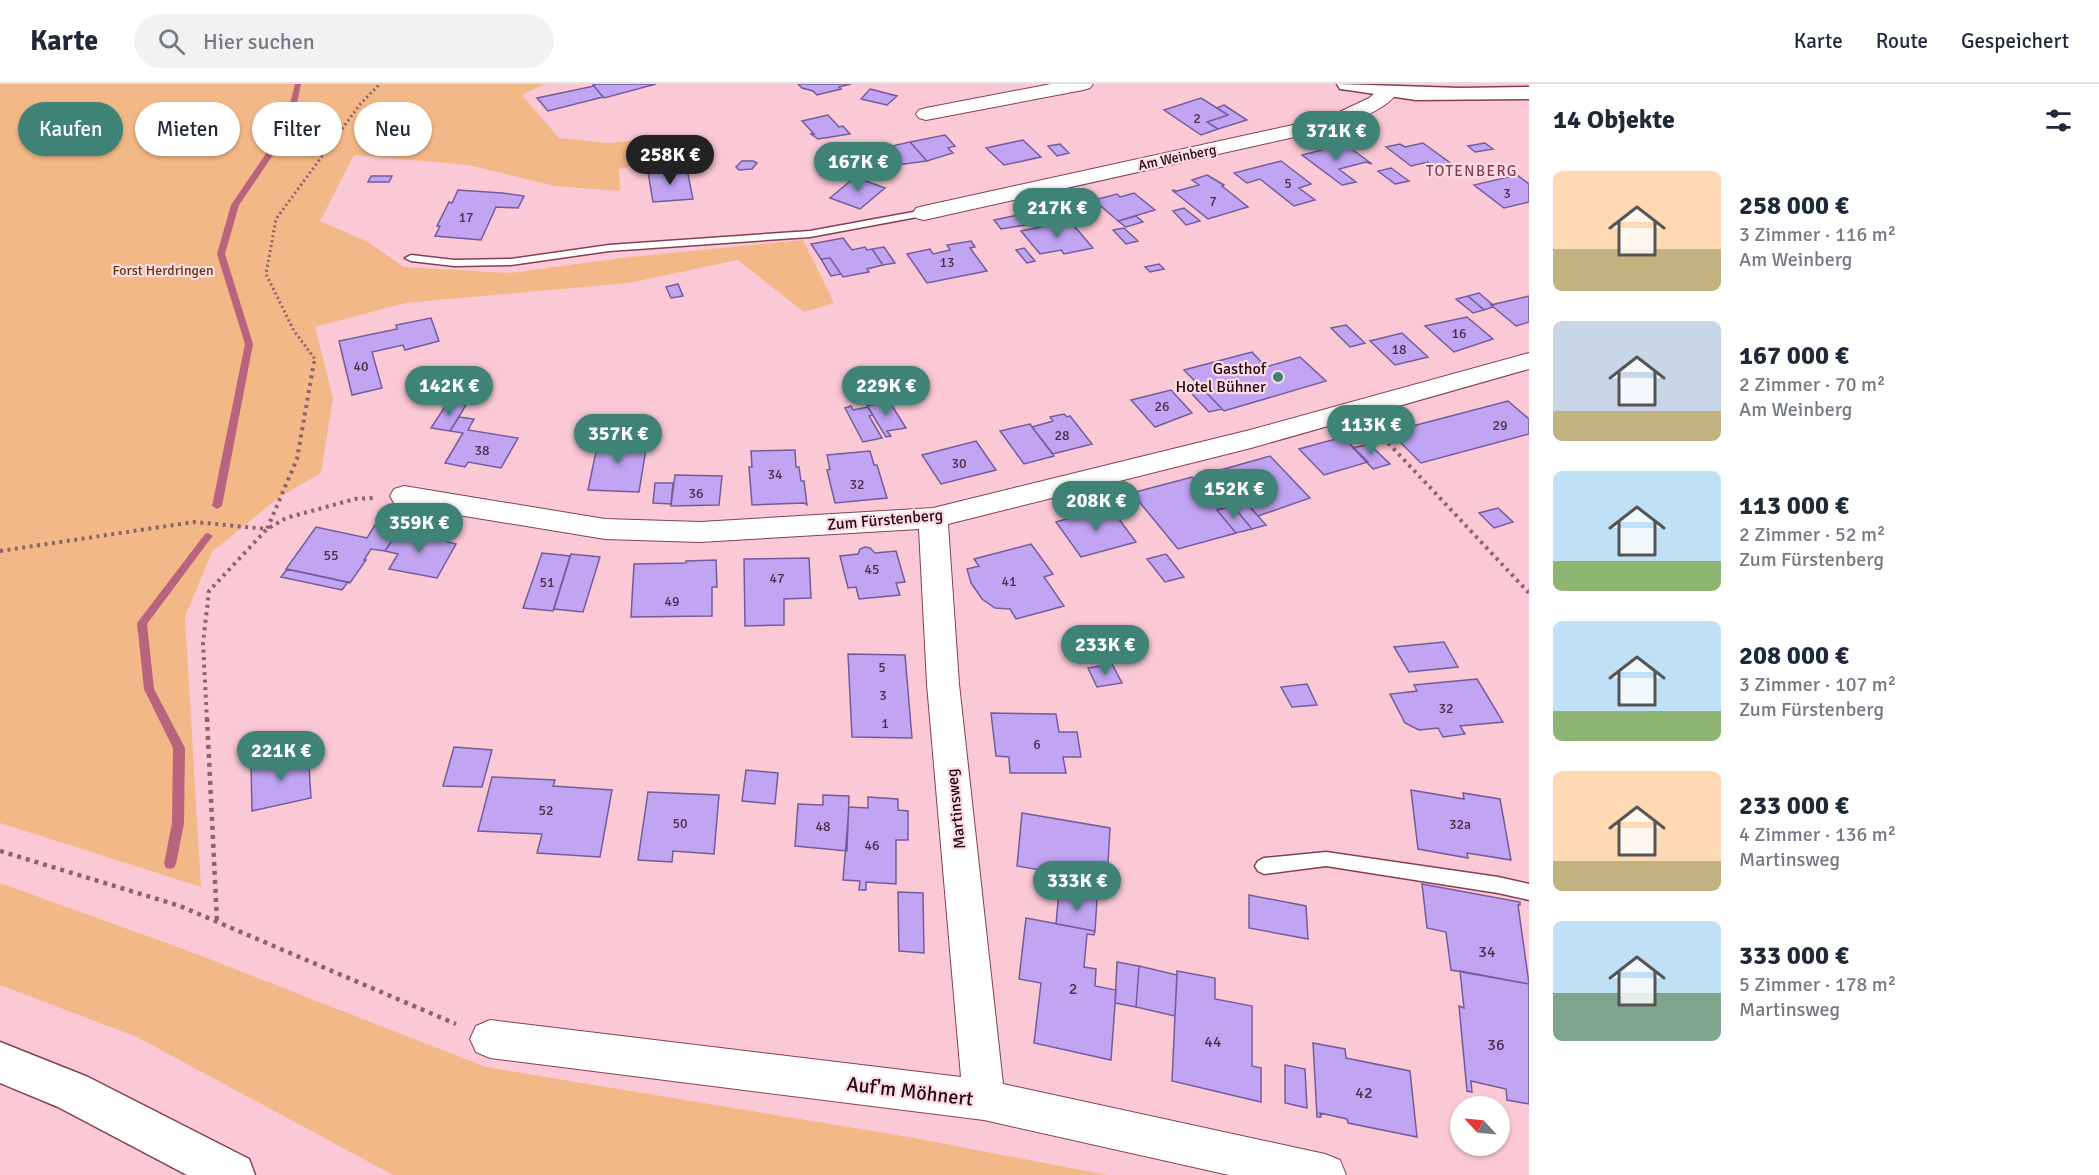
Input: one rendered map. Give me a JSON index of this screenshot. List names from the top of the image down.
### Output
{
  "streets": {
    "street": [
      "Am Weinberg",
      "Zum Fürstenberg",
      "Martinsweg",
      "Auf'm Möhnert"
    ]
  },
  "crossings": [
    ["Zum Fürstenberg", "Martinsweg"],
    ["Martinsweg", "Auf'm Möhnert"]
  ],
  "districts": ["TOTENBERG"],
  "parks": ["Forst Herdringen"],
  "places": ["Gasthof Hotel Bühner"],
  "house_numbers": [
    "2",
    "5",
    "3",
    "7",
    "17",
    "13",
    "16",
    "18",
    "40",
    "26",
    "29",
    "28",
    "38",
    "30",
    "34",
    "32",
    "36",
    "55",
    "45",
    "47",
    "41",
    "51",
    "49",
    "5",
    "3",
    "32",
    "1",
    "6",
    "52",
    "50",
    "32a",
    "48",
    "46",
    "34",
    "2",
    "44",
    "36",
    "42"
  ],
  "north": "top left",
  "page": {
    "header": "Karte",
    "search": "Hier suchen",
    "nav": ["Karte", "Route", "Gespeichert"],
    "heading": "14 Objekte",
    "chip": [
      "Kaufen",
      "Mieten",
      "Filter",
      "Neu"
    ],
    "price": [
      "371K €",
      "258K €",
      "167K €",
      "217K €",
      "142K €",
      "229K €",
      "113K €",
      "357K €",
      "152K €",
      "208K €",
      "359K €",
      "233K €",
      "221K €",
      "333K €"
    ],
    "list": [
      {
        "name": "258 000 €",
        "note": "3 Zimmer · 116 m² · Am Weinberg"
      },
      {
        "name": "167 000 €",
        "note": "2 Zimmer · 70 m² · Am Weinberg"
      },
      {
        "name": "113 000 €",
        "note": "2 Zimmer · 52 m² · Zum Fürstenberg"
      },
      {
        "name": "208 000 €",
        "note": "3 Zimmer · 107 m² · Zum Fürstenberg"
      },
      {
        "name": "233 000 €",
        "note": "4 Zimmer · 136 m² · Martinsweg"
      },
      {
        "name": "333 000 €",
        "note": "5 Zimmer · 178 m² · Martinsweg"
      }
    ]
  }
}
